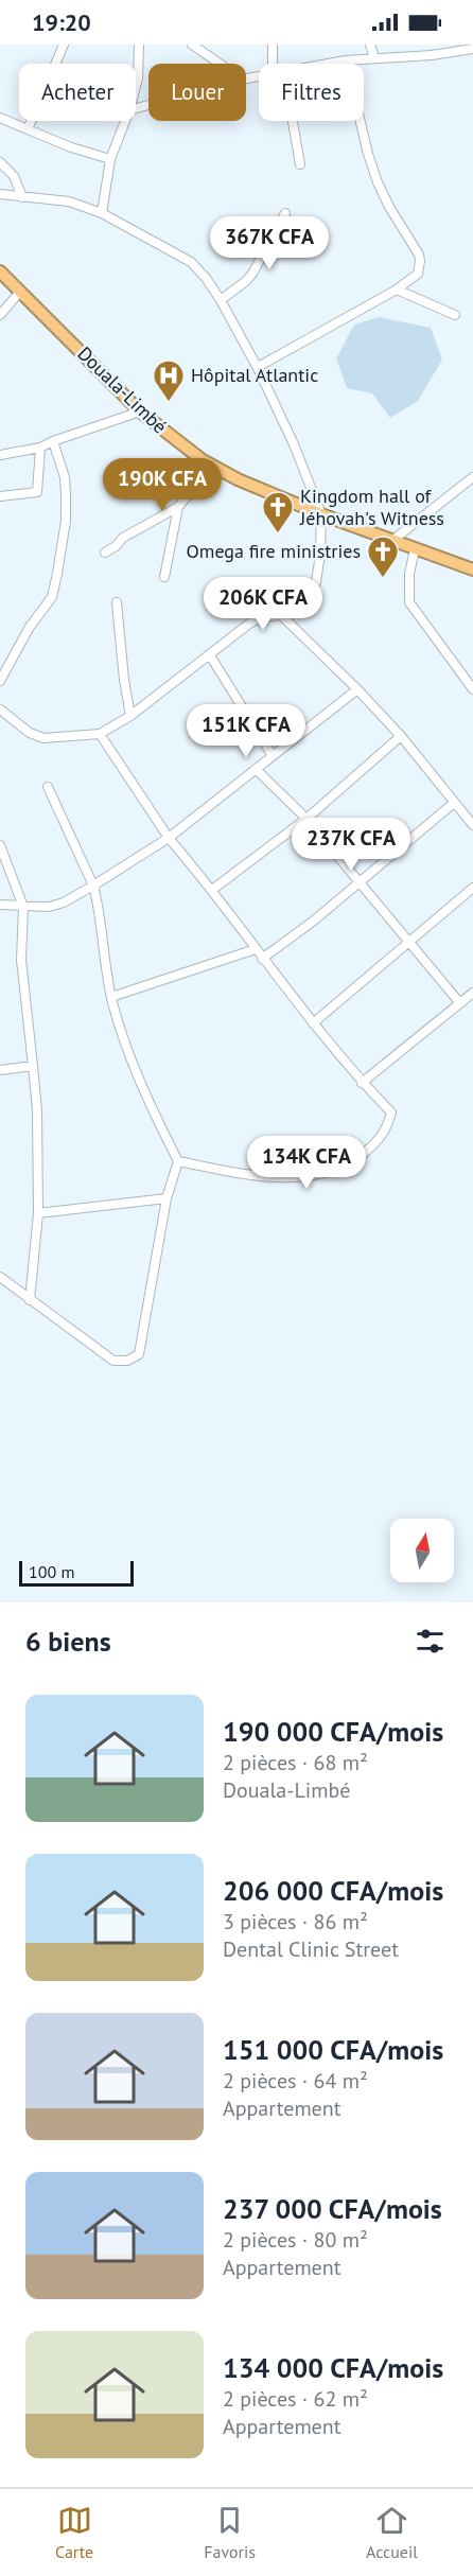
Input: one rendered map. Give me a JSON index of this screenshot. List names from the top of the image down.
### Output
{
  "streets": {
    "highway": ["Douala-Limbé"]
  },
  "places": {
    "hospital": ["Hôpital Atlantic"],
    "church": ["Kingdom hall of Jéhovah's Witness", "Omega fire ministries"]
  },
  "scale_bar": "100 m",
  "north": "top",
  "page": {
    "status": "19:20",
    "chip": ["Acheter", "Louer", "Filtres"],
    "price": [
      "367K CFA",
      "190K CFA",
      "206K CFA",
      "151K CFA",
      "237K CFA",
      "134K CFA"
    ],
    "scale": "100 m",
    "heading": "6 biens",
    "list": [
      {
        "name": "190 000 CFA/mois",
        "note": "2 pièces · 68 m² · Douala-Limbé"
      },
      {
        "name": "206 000 CFA/mois",
        "note": "3 pièces · 86 m² · Dental Clinic Street"
      },
      {
        "name": "151 000 CFA/mois",
        "note": "2 pièces · 64 m² · Appartement"
      },
      {
        "name": "237 000 CFA/mois",
        "note": "2 pièces · 80 m² · Appartement"
      },
      {
        "name": "134 000 CFA/mois",
        "note": "2 pièces · 62 m² · Appartement"
      }
    ],
    "tabs": ["Carte", "Favoris", "Accueil"]
  }
}
